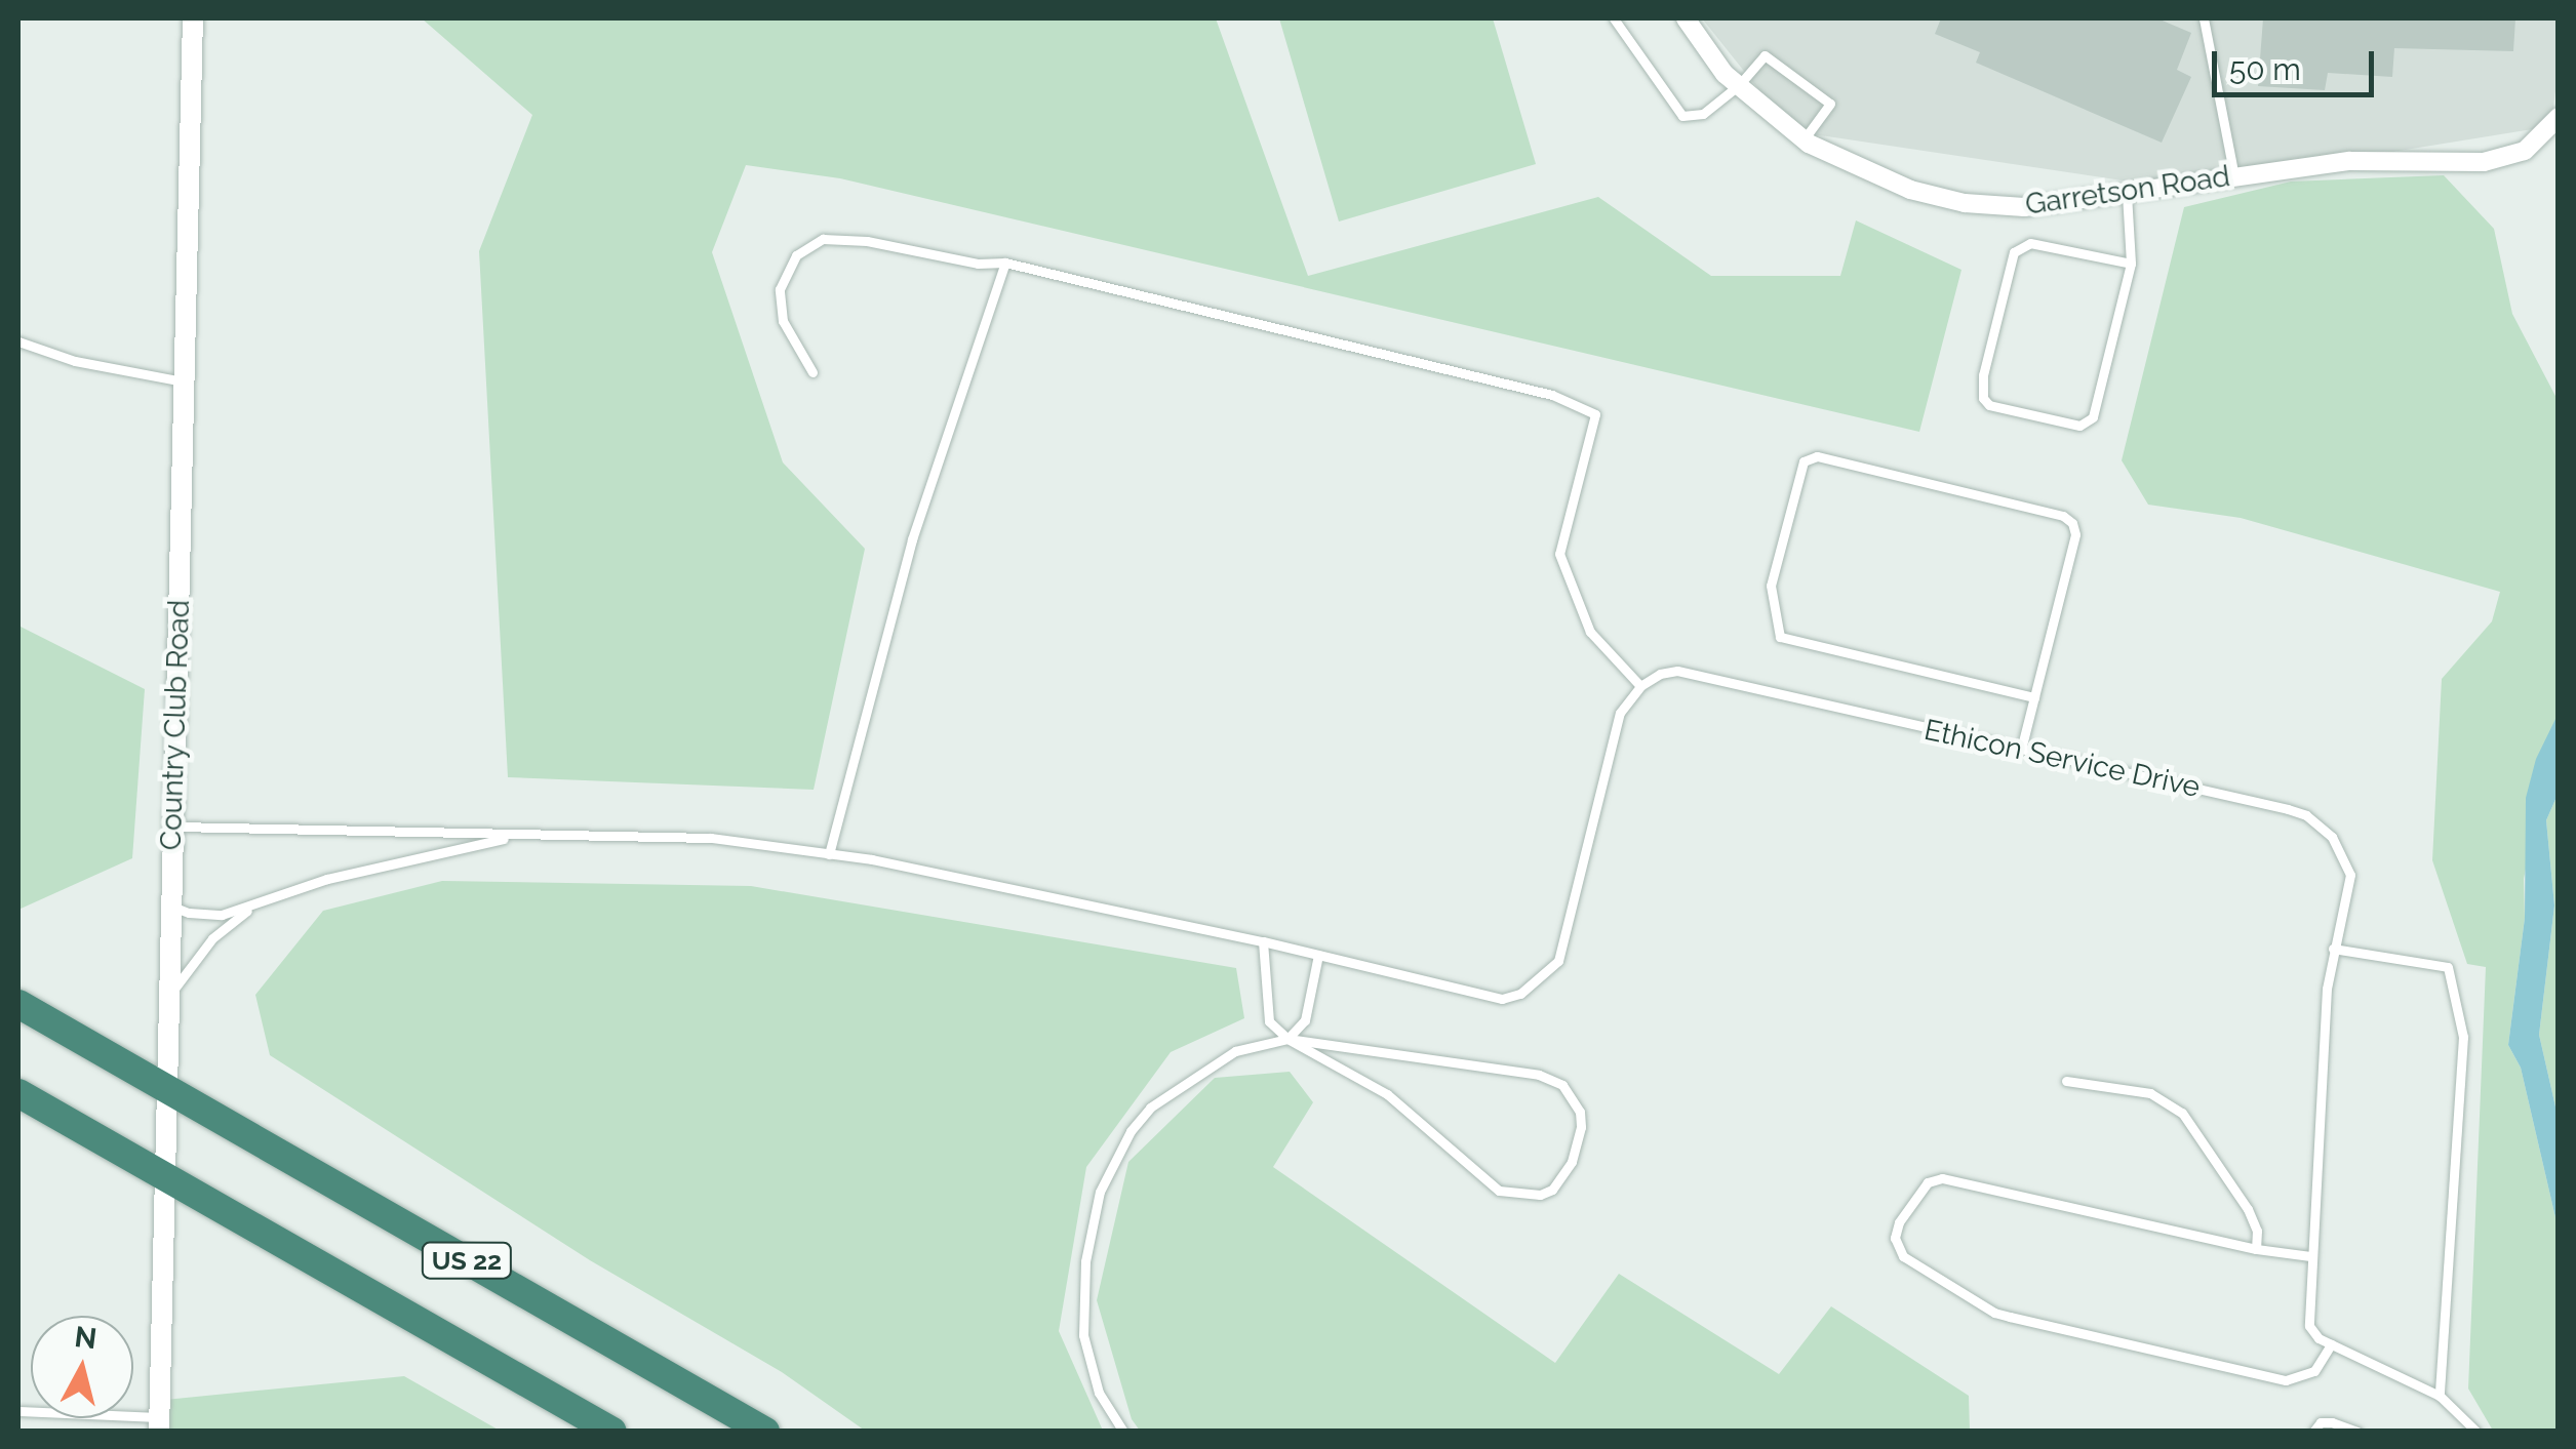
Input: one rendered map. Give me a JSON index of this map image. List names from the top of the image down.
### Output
{
  "streets": {
    "highway": ["US 22"],
    "street": ["Garretson Road", "Country Club Road"],
    "lane": ["Ethicon Service Drive"]
  },
  "crossings": [
    ["Country Club Road", "US 22"]
  ],
  "scale_bar": "50 m",
  "north": "top"
}
